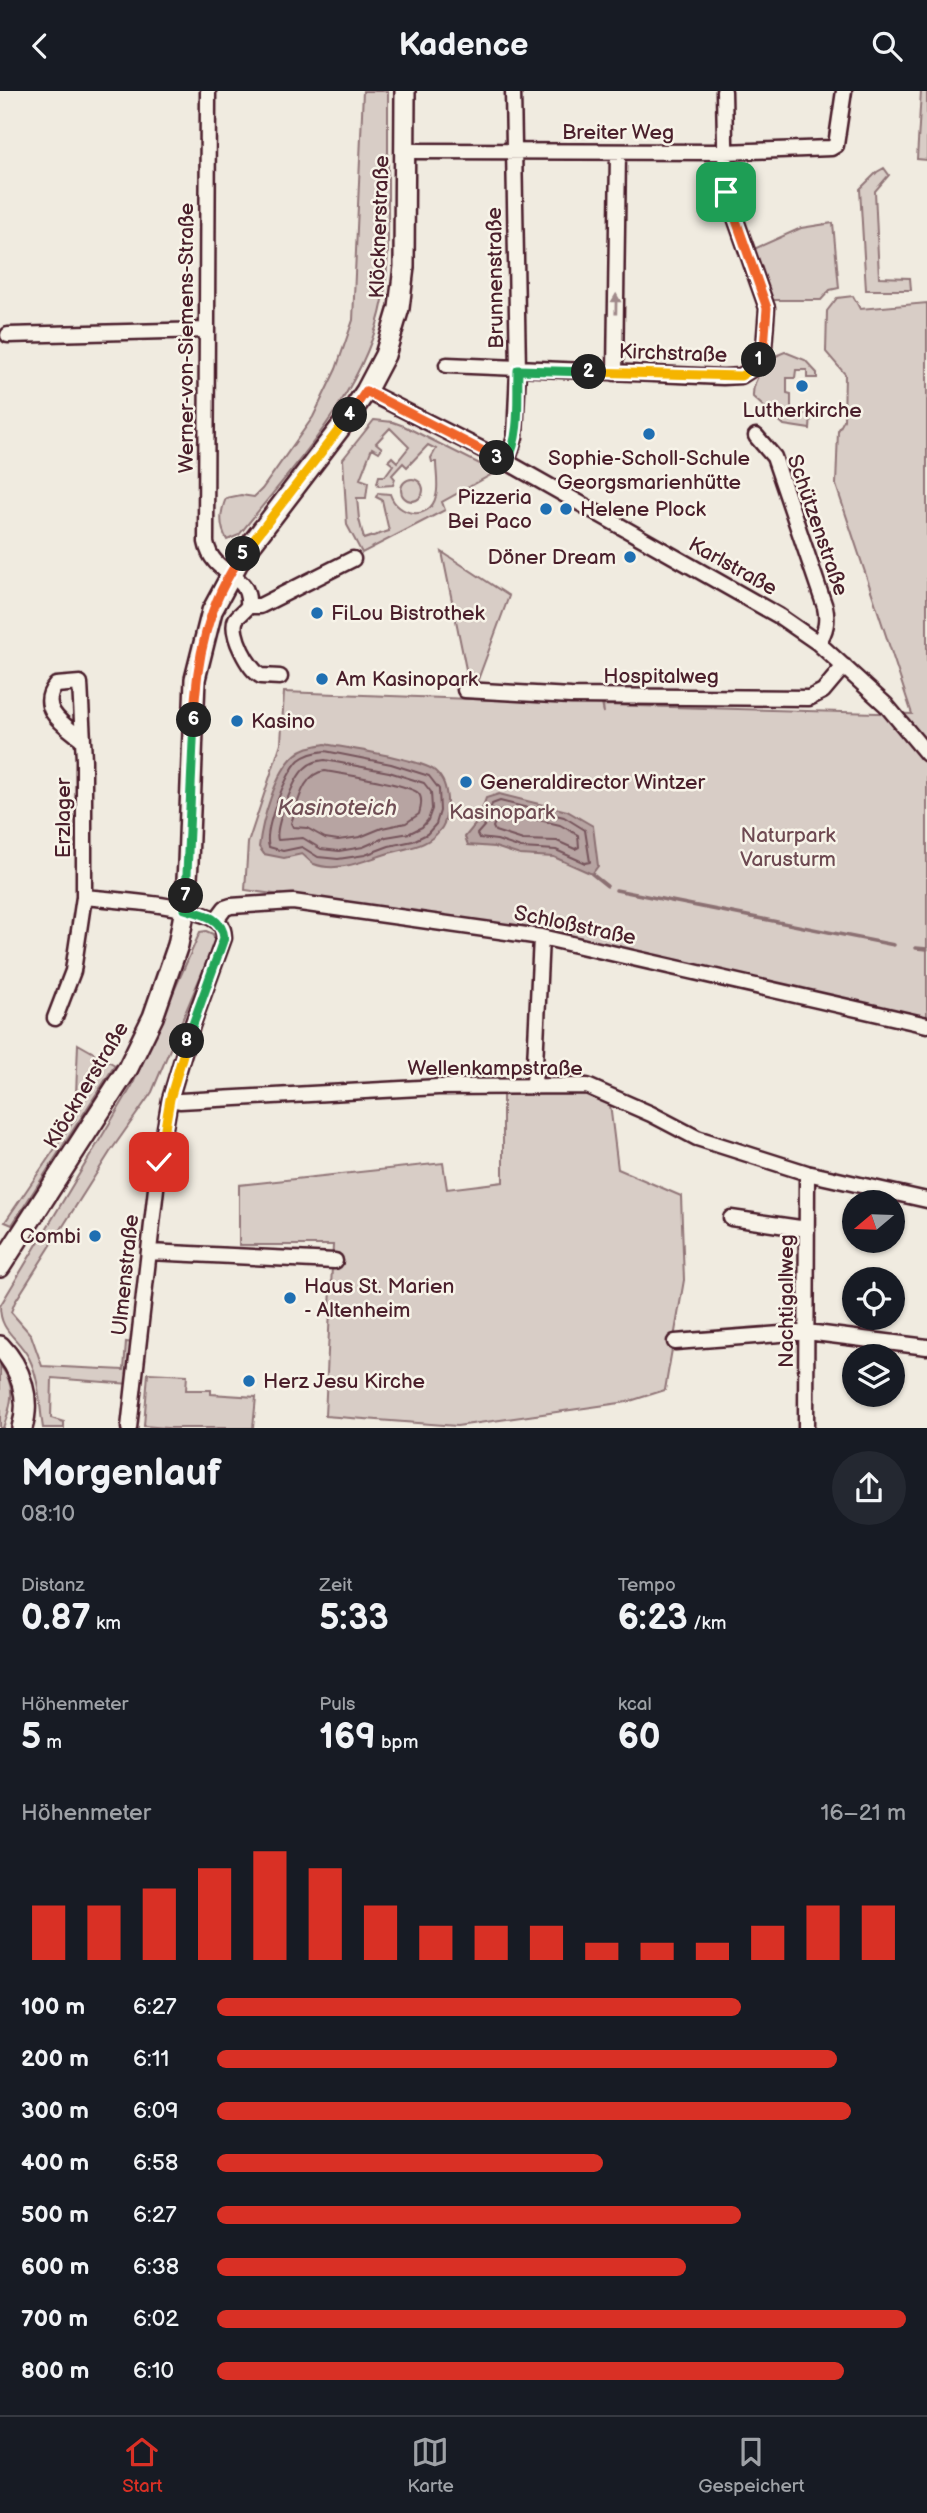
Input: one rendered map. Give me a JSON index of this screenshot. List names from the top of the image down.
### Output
{
  "streets": {
    "main road": ["Klöcknerstraße"],
    "street": [
      "Breiter Weg",
      "Brunnenstraße",
      "Werner-von-Siemens-Straße",
      "Kirchstraße",
      "Schützenstraße",
      "Karlstraße",
      "Hospitalweg",
      "Erzlager",
      "Schloßstraße",
      "Wellenkampstraße",
      "Ulmenstraße",
      "Nachtigallweg"
    ]
  },
  "crossings": [
    ["Breiter Weg", "Klöcknerstraße"],
    ["Breiter Weg", "Brunnenstraße"],
    ["Breiter Weg", "Kirchstraße"],
    ["Klöcknerstraße", "Werner-von-Siemens-Straße"],
    ["Klöcknerstraße", "Karlstraße"],
    ["Brunnenstraße", "Kirchstraße"],
    ["Brunnenstraße", "Karlstraße"],
    ["Schützenstraße", "Karlstraße"],
    ["Schloßstraße", "Ulmenstraße"],
    ["Wellenkampstraße", "Ulmenstraße"],
    ["Wellenkampstraße", "Nachtigallweg"]
  ],
  "water": ["Kasinoteich"],
  "parks": ["Kasinopark", "Naturpark Varusturm"],
  "places": [
    "Lutherkirche",
    "Sophie-Scholl-Schule Georgsmarienhütte",
    "Pizzeria Bei Paco",
    "Helene Plock",
    "Döner Dream",
    "FiLou Bistrothek",
    "Am Kasinopark",
    "Kasino",
    "Generaldirector Wintzer",
    "Combi",
    "Haus St. Marien - Altenheim",
    "Herz Jesu Kirche"
  ],
  "north": "left",
  "page": {
    "header": "Kadence",
    "pins": [
      "1",
      "2",
      "4",
      "3",
      "5",
      "6",
      "7",
      "8"
    ],
    "heading": ["Morgenlauf", "08:10"],
    "stats": [
      ["Distanz", "0.87 km"],
      ["Zeit", "5:33"],
      ["Tempo", "6:23 /km"],
      ["Höhenmeter", "5 m"],
      ["Puls", "169 bpm"],
      ["kcal", "60"]
    ],
    "chart": ["Höhenmeter", "16–21 m"],
    "list": [
      {
        "name": "100 m",
        "note": "6:27"
      },
      {
        "name": "200 m",
        "note": "6:11"
      },
      {
        "name": "300 m",
        "note": "6:09"
      },
      {
        "name": "400 m",
        "note": "6:58"
      },
      {
        "name": "500 m",
        "note": "6:27"
      },
      {
        "name": "600 m",
        "note": "6:38"
      },
      {
        "name": "700 m",
        "note": "6:02"
      },
      {
        "name": "800 m",
        "note": "6:10"
      }
    ],
    "tabs": ["Start", "Karte", "Gespeichert"]
  }
}
